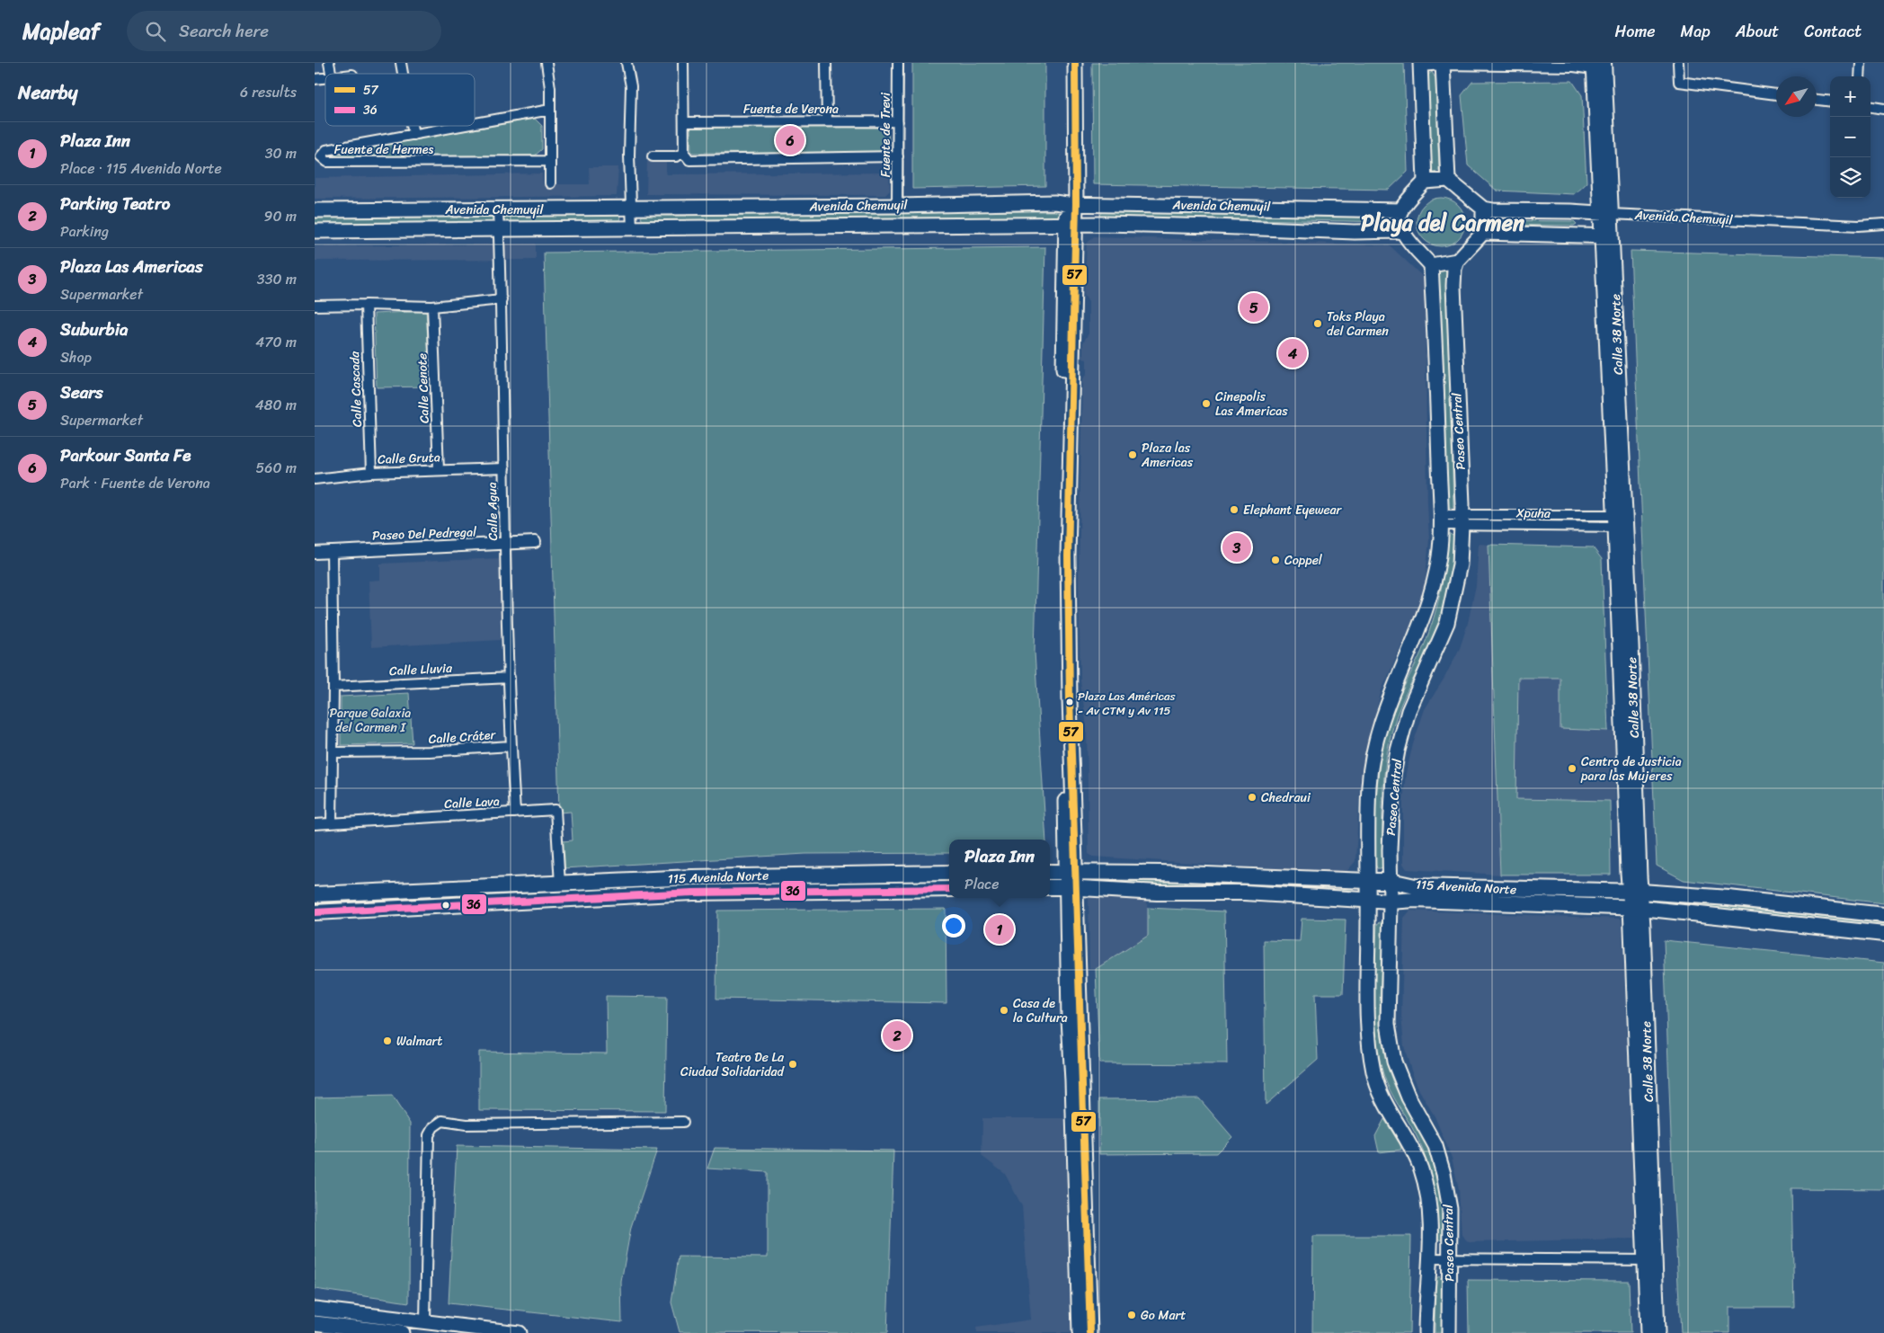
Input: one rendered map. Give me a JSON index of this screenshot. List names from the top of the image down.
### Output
{
  "streets": {
    "main road": [
      "Avenida Chemuyil",
      "Calle 38 Norte",
      "Paseo Central",
      "115 Avenida Norte"
    ],
    "street": [
      "Fuente de Verona",
      "Fuente de Trevi",
      "Fuente de Hermes",
      "Calle Cenote",
      "Calle Cascada",
      "Calle Gruta",
      "Calle Agua",
      "Xpuha",
      "Paseo Del Pedregal",
      "Calle Lluvia",
      "Calle Cráter",
      "Calle Lava"
    ]
  },
  "crossings": [
    ["Fuente de Verona", "Fuente de Trevi"],
    ["Fuente de Trevi", "Avenida Chemuyil"],
    ["Avenida Chemuyil", "Calle 38 Norte"],
    ["Avenida Chemuyil", "Paseo Central"],
    ["Avenida Chemuyil", "Calle Agua"],
    ["Calle 38 Norte", "Xpuha"],
    ["Calle 38 Norte", "115 Avenida Norte"],
    ["Calle Cenote", "Calle Gruta"],
    ["Calle Cascada", "Calle Gruta"],
    ["Paseo Central", "Xpuha"],
    ["Paseo Central", "115 Avenida Norte"],
    ["Calle Gruta", "Calle Agua"],
    ["Calle Agua", "Paseo Del Pedregal"],
    ["Calle Agua", "Calle Lluvia"],
    ["Calle Agua", "Calle Cráter"],
    ["Calle Agua", "Calle Lava"],
    ["Calle Lava", "115 Avenida Norte"]
  ],
  "districts": ["Playa del Carmen"],
  "parks": ["Parque Galaxia del Carmen I"],
  "places": [
    "Toks Playa del Carmen",
    "Cinepolis Las Americas",
    "Plaza las Americas",
    "Elephant Eyewear",
    "Coppel",
    "Plaza Las Américas - Av CTM y Av 115",
    "Centro de Justicia para las Mujeres",
    "Chedraui",
    "Casa de la Cultura",
    "Walmart",
    "Teatro De La Ciudad Solidaridad",
    "Go Mart"
  ],
  "lines": ["transit line 57", "transit line 36"],
  "legend": ["57", "36"],
  "north": "bottom left",
  "page": {
    "header": "Mapleaf",
    "search": "Search here",
    "nav": [
      "Home",
      "Map",
      "About",
      "Contact"
    ],
    "heading": ["Nearby", "6 results"],
    "map_buttons": ["+", "−"],
    "list": [
      {
        "mark": "1",
        "name": "Plaza Inn",
        "note": "Place · 115 Avenida Norte",
        "value": "30 m"
      },
      {
        "mark": "2",
        "name": "Parking Teatro",
        "note": "Parking",
        "value": "90 m"
      },
      {
        "mark": "3",
        "name": "Plaza Las Americas",
        "note": "Supermarket",
        "value": "330 m"
      },
      {
        "mark": "4",
        "name": "Suburbia",
        "note": "Shop",
        "value": "470 m"
      },
      {
        "mark": "5",
        "name": "Sears",
        "note": "Supermarket",
        "value": "480 m"
      },
      {
        "mark": "6",
        "name": "Parkour Santa Fe",
        "note": "Park · Fuente de Verona",
        "value": "560 m"
      }
    ],
    "pins": [
      "6",
      "5",
      "4",
      "3",
      "1",
      "2"
    ],
    "popup": ["Plaza Inn", "Place"]
  }
}
